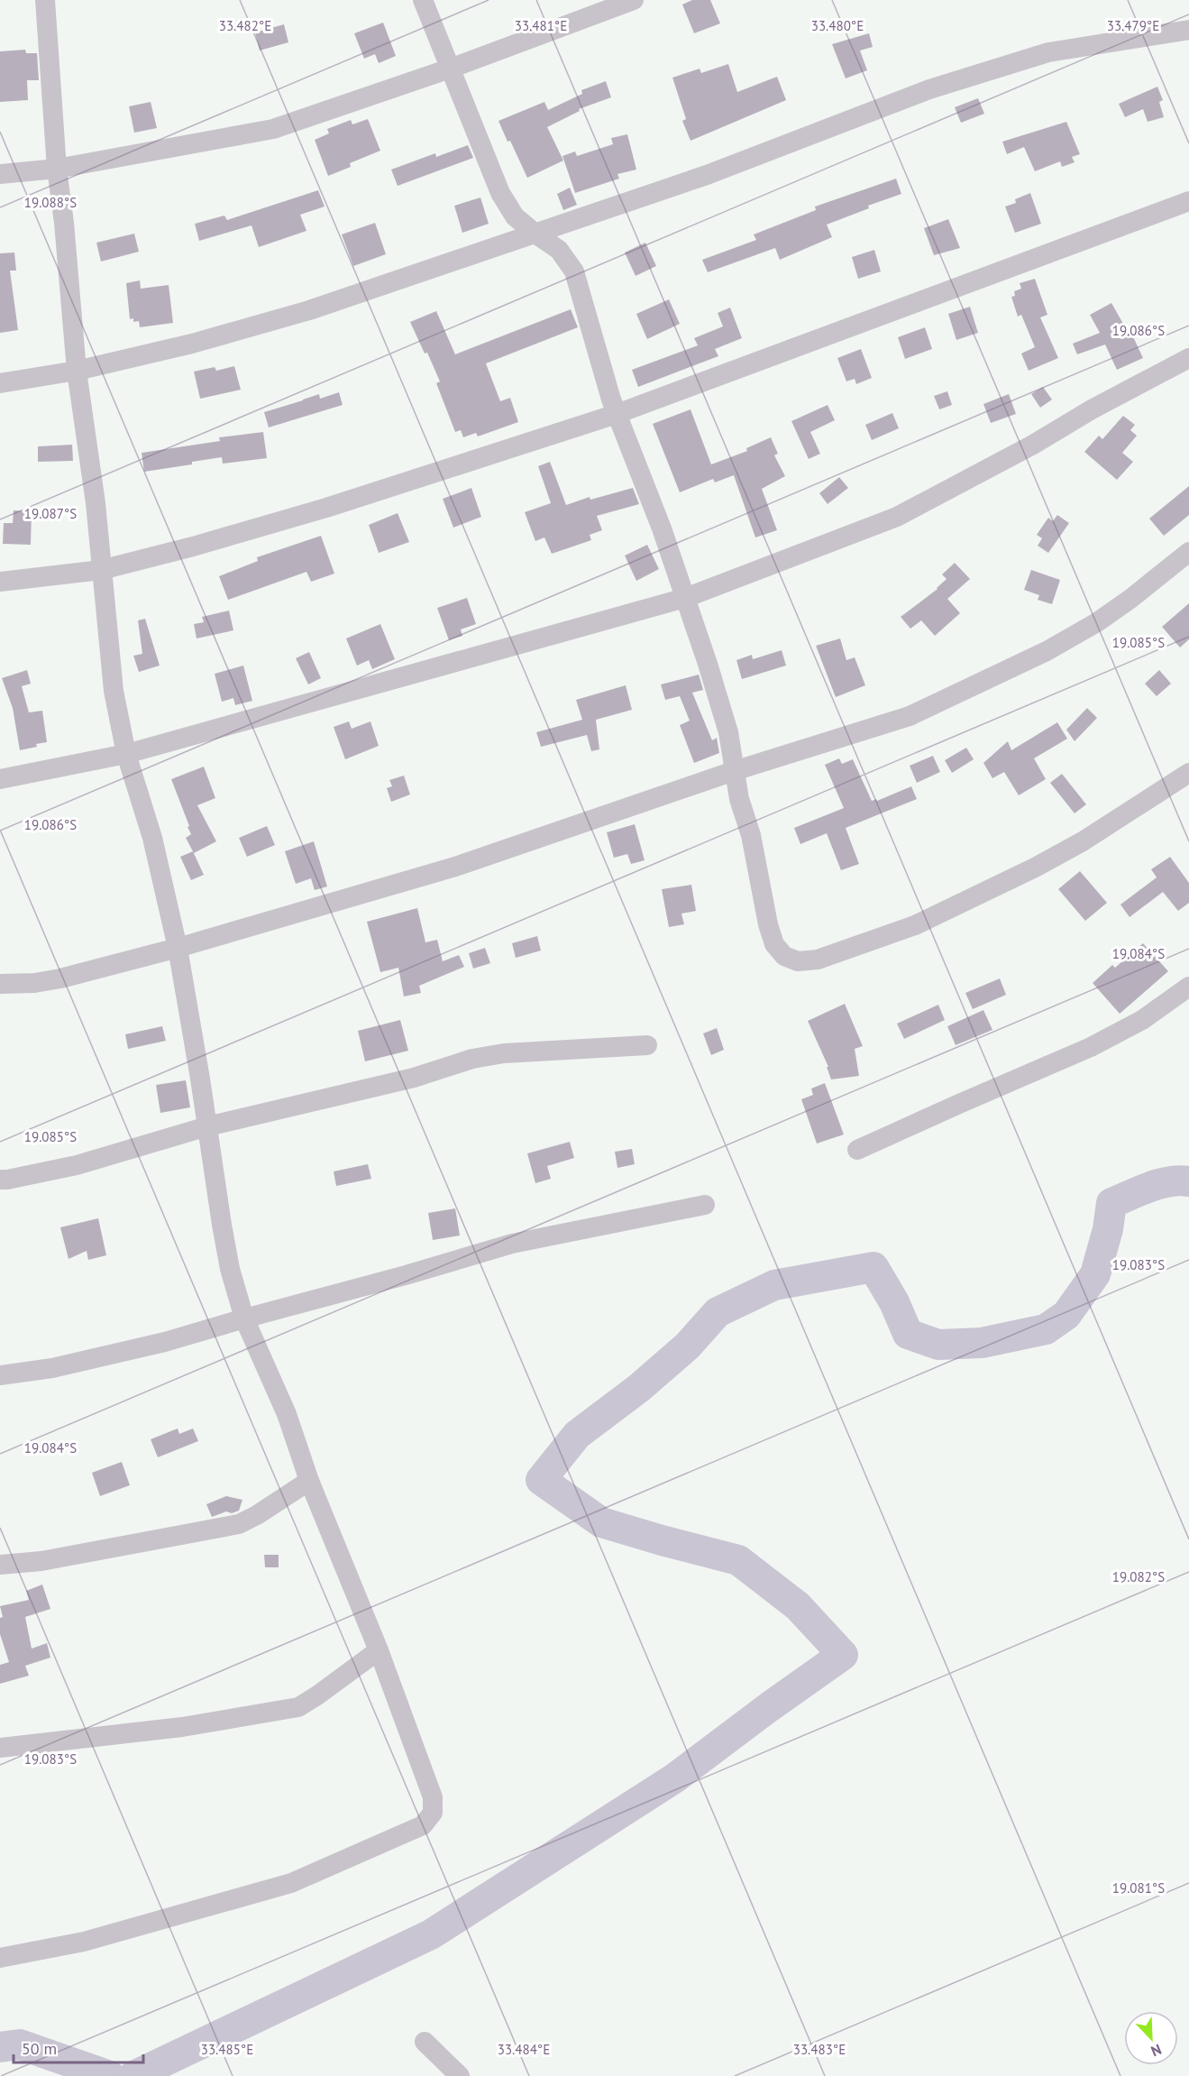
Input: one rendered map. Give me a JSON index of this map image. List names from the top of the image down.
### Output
{
  "scale_bar": "50 m",
  "north": "bottom right",
  "coordinates": [
    "33.482°E",
    "33.481°E",
    "33.480°E",
    "33.479°E",
    "19.088°S",
    "19.086°S",
    "19.087°S",
    "19.085°S",
    "19.084°S",
    "19.083°S",
    "19.082°S",
    "19.081°S",
    "33.485°E",
    "33.484°E",
    "33.483°E"
  ]
}
